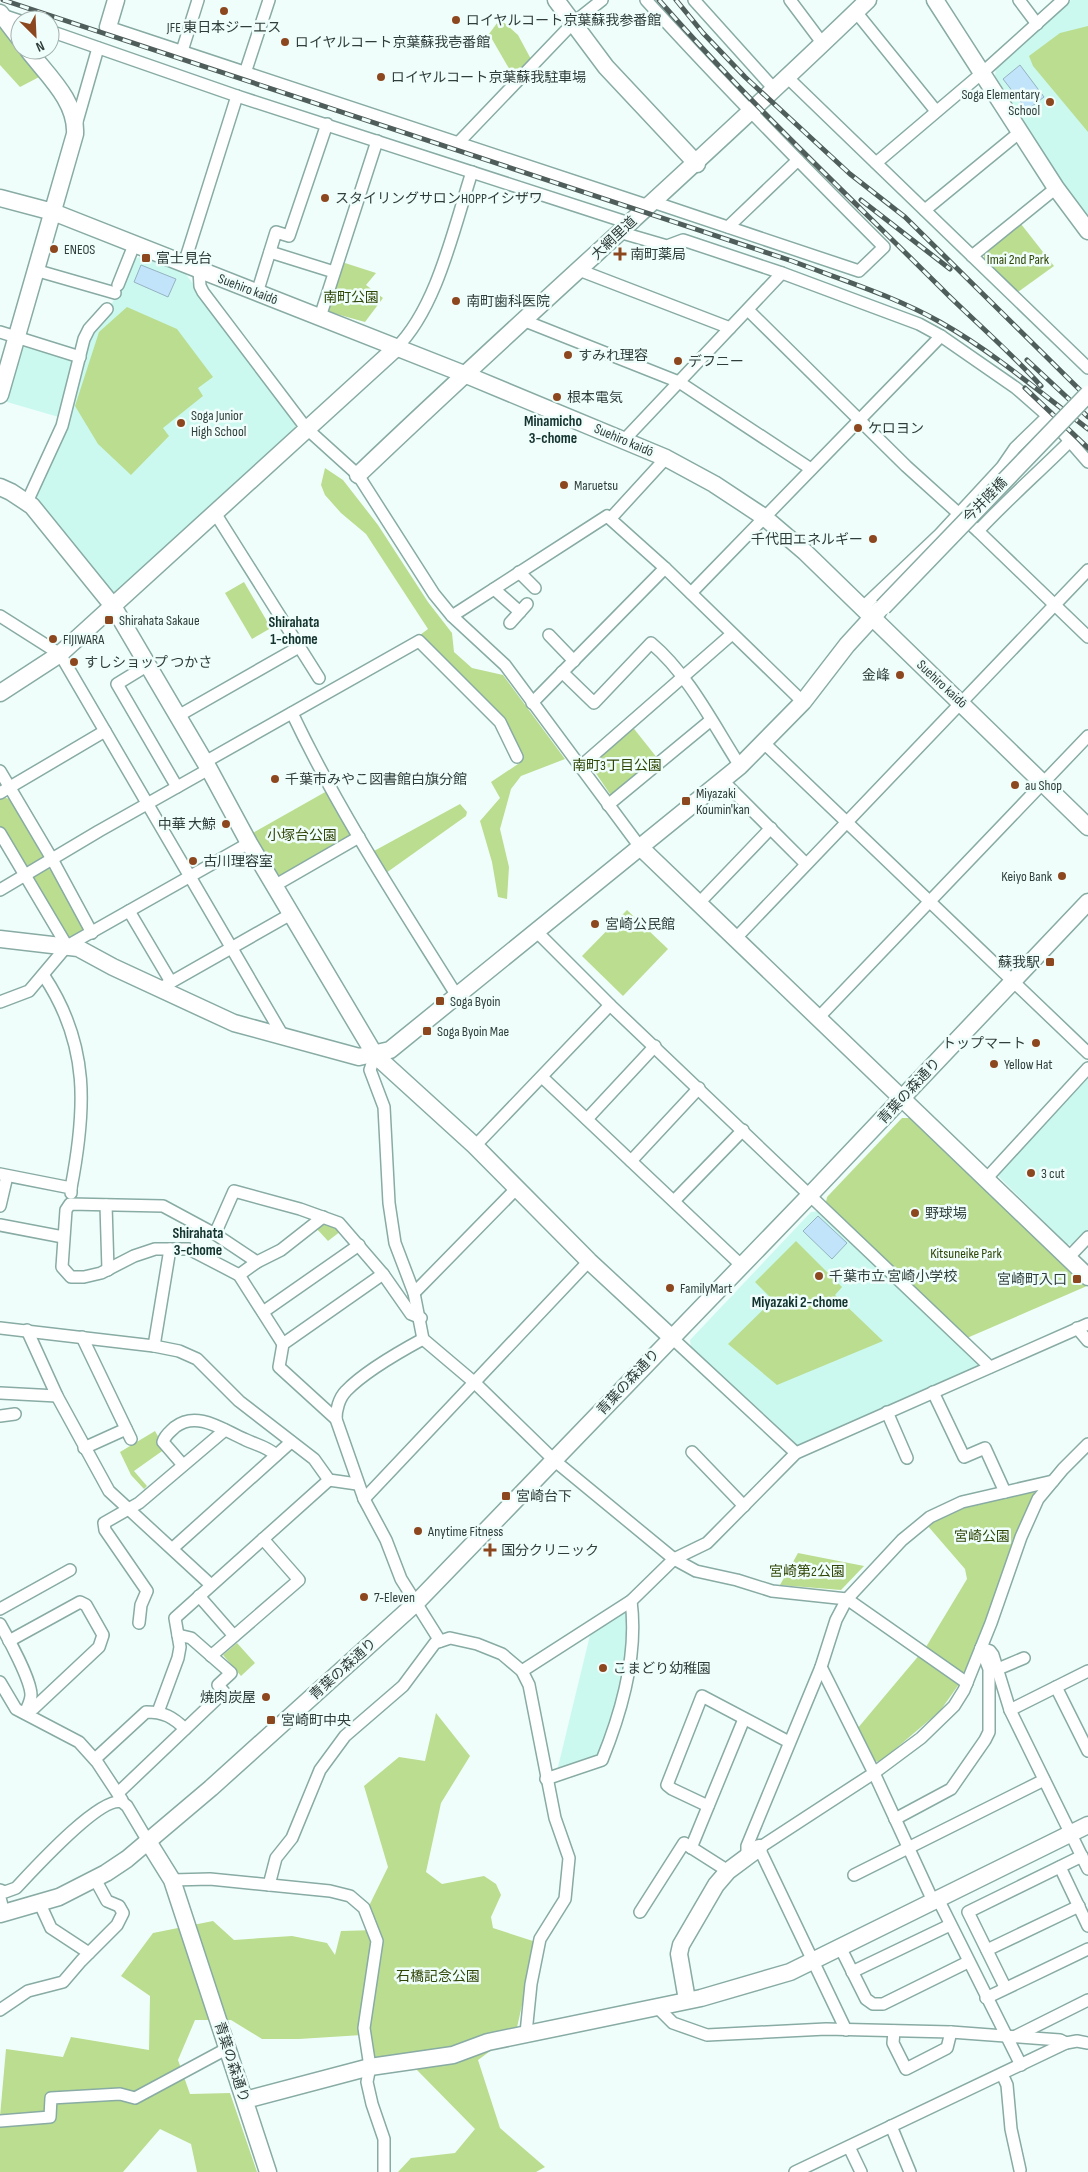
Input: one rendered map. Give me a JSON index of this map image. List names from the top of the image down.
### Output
{
  "streets": {
    "street": [
      "大網里道",
      "Suehiro kaidō",
      "今井陸橋",
      "青葉の森通り"
    ]
  },
  "crossings": [
    ["大網里道", "Suehiro kaidō"],
    ["Suehiro kaidō", "今井陸橋"]
  ],
  "districts": [
    "Minamicho 3-chome",
    "Shirahata 1-chome",
    "Shirahata 3-chome",
    "Miyazaki 2-chome"
  ],
  "parks": [
    "Imai 2nd Park",
    "南町公園",
    "南町3丁目公園",
    "小塚台公園",
    "Kitsuneike Park",
    "宮崎公園",
    "宮崎第2公園",
    "石橋記念公園"
  ],
  "places": {
    "other": [
      "JFE 東日本ジーエス",
      "ロイヤルコート京葉蘇我参番館",
      "ロイヤルコート京葉蘇我壱番館",
      "ロイヤルコート京葉蘇我駐車場",
      "Soga Elementary School",
      "スタイリングサロンHOPPイシザワ",
      "ENEOS",
      "南町歯科医院",
      "すみれ理容",
      "デフニー",
      "根本電気",
      "Soga Junior High School",
      "ケロヨン",
      "Maruetsu",
      "千代田エネルギー",
      "FIJIWARA",
      "すしショップ つかさ",
      "金峰",
      "千葉市みやこ図書館白旗分館",
      "au Shop",
      "中華 大鯨",
      "古川理容室",
      "Keiyo Bank",
      "宮崎公民館",
      "トップマート",
      "Yellow Hat",
      "3 cut",
      "野球場",
      "千葉市立 宮崎小学校",
      "FamilyMart",
      "Anytime Fitness",
      "7-Eleven",
      "こまどり幼稚園",
      "焼肉炭屋"
    ],
    "health": ["南町薬局", "国分クリニック"],
    "transit": [
      "富士見台",
      "Shirahata Sakaue",
      "Miyazaki Koumin'kan",
      "蘇我駅",
      "Soga Byoin",
      "Soga Byoin Mae",
      "宮崎町入口",
      "宮崎台下",
      "宮崎町中央"
    ]
  },
  "north": "bottom right"
}
